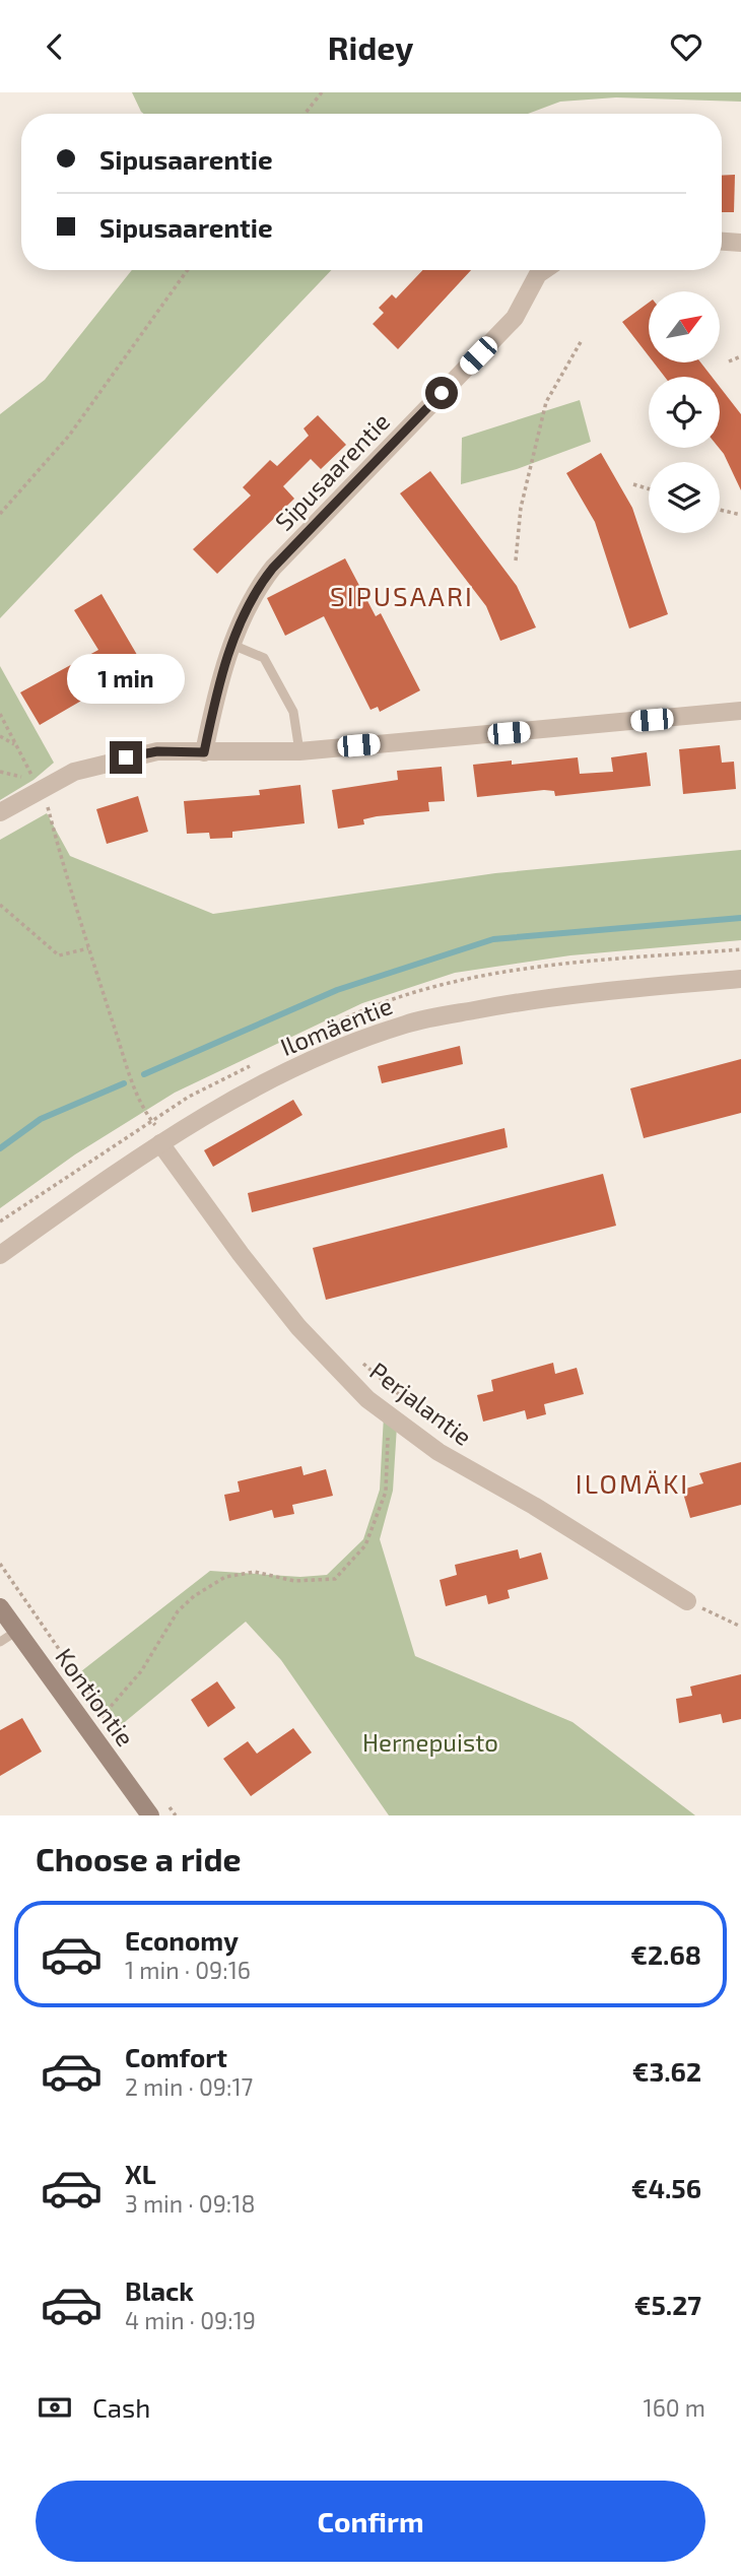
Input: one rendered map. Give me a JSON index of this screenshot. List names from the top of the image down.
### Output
{
  "streets": {
    "street": [
      "Sipusaarentie",
      "Ilomäentie",
      "Perjalantie",
      "Kontiontie"
    ]
  },
  "crossings": [
    ["Ilomäentie", "Perjalantie"]
  ],
  "districts": ["SIPUSAARI", "ILOMÄKI"],
  "parks": ["Hernepuisto"],
  "north": "top right",
  "page": {
    "header": "Ridey",
    "banner": ["Sipusaarentie", "Sipusaarentie"],
    "bubble": "1 min",
    "heading": "Choose a ride",
    "list": [
      {
        "name": "Economy",
        "note": "1 min · 09:16",
        "value": "€2.68"
      },
      {
        "name": "Comfort",
        "note": "2 min · 09:17",
        "value": "€3.62"
      },
      {
        "name": "XL",
        "note": "3 min · 09:18",
        "value": "€4.56"
      },
      {
        "name": "Black",
        "note": "4 min · 09:19",
        "value": "€5.27"
      }
    ],
    "pay": ["Cash", "160 m"],
    "buttons": "Confirm"
  }
}
